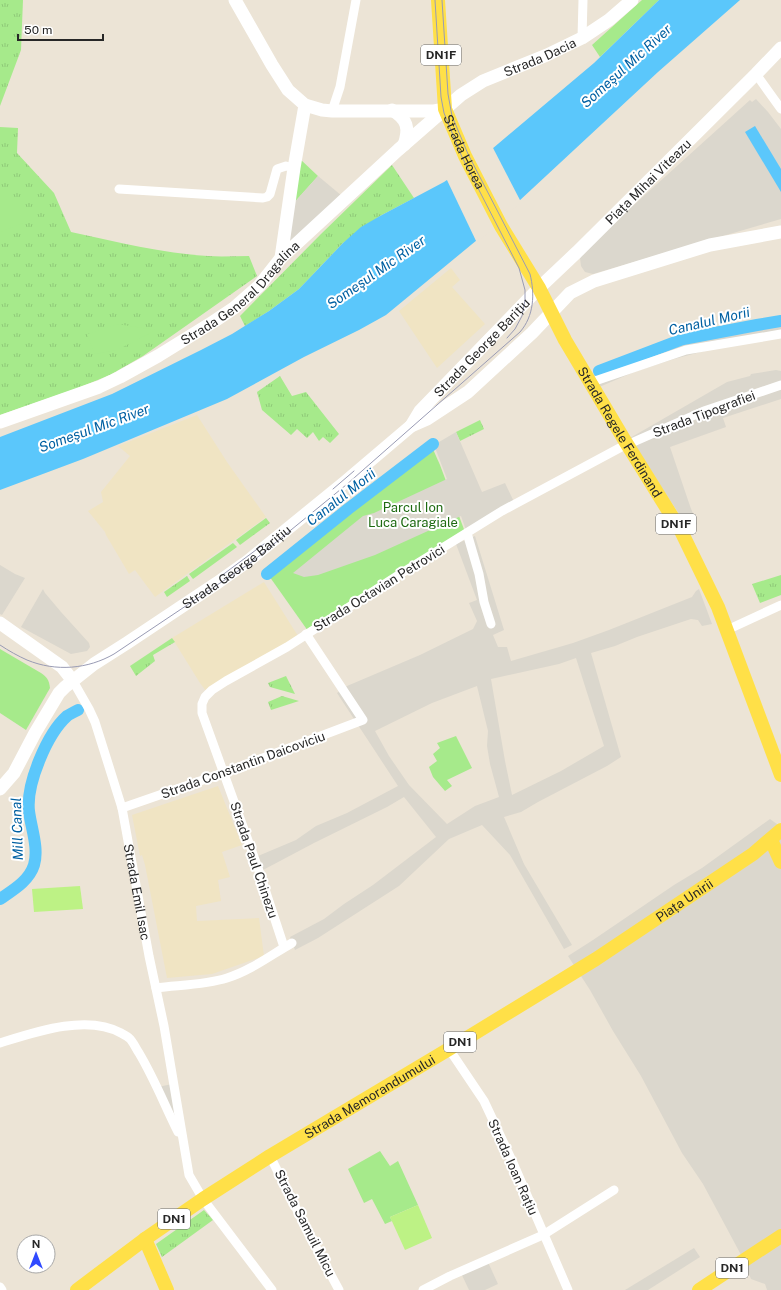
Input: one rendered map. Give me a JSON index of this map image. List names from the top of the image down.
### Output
{
  "streets": {
    "main road": [
      "DN1F",
      "Strada Dacia",
      "Strada Horea",
      "Piața Mihai Viteazu",
      "Strada General Dragalina",
      "Strada George Barițiu",
      "Strada Regele Ferdinand",
      "Strada Emil Isac",
      "Piața Unirii",
      "DN1",
      "Strada Memorandumului"
    ],
    "street": [
      "Strada Tipografiei",
      "Strada Octavian Petrovici",
      "Strada Constantin Daicoviciu",
      "Strada Paul Chinezu",
      "Strada Ioan Rațiu",
      "Strada Samuil Micu"
    ]
  },
  "crossings": [
    ["Strada Dacia", "Strada Horea"],
    ["Strada Dacia", "Strada General Dragalina"],
    ["Strada Horea", "Piața Mihai Viteazu"],
    ["Strada Horea", "Strada General Dragalina"],
    ["Strada Horea", "Strada George Barițiu"],
    ["Strada Horea", "Strada Regele Ferdinand"],
    ["Piața Mihai Viteazu", "Strada George Barițiu"],
    ["Piața Mihai Viteazu", "Strada Regele Ferdinand"],
    ["Strada George Barițiu", "Strada Regele Ferdinand"],
    ["Strada George Barițiu", "Strada Emil Isac"],
    ["Strada Tipografiei", "Strada Regele Ferdinand"],
    ["Strada Tipografiei", "Strada Octavian Petrovici"],
    ["Strada Regele Ferdinand", "Strada Octavian Petrovici"],
    ["Strada Octavian Petrovici", "Strada Constantin Daicoviciu"],
    ["Strada Octavian Petrovici", "Strada Paul Chinezu"],
    ["Strada Constantin Daicoviciu", "Strada Paul Chinezu"],
    ["Strada Constantin Daicoviciu", "Strada Emil Isac"],
    ["Strada Paul Chinezu", "Strada Emil Isac"],
    ["Strada Emil Isac", "Strada Memorandumului"],
    ["Piața Unirii", "Strada Memorandumului"],
    ["DN1", "Strada Memorandumului"],
    ["Strada Memorandumului", "Strada Ioan Rațiu"],
    ["Strada Memorandumului", "Strada Samuil Micu"]
  ],
  "water": ["Someşul Mic River", "Canalul Morii", "Mill Canal"],
  "parks": ["Parcul Ion Luca Caragiale"],
  "scale_bar": "50 m",
  "north": "top"
}
